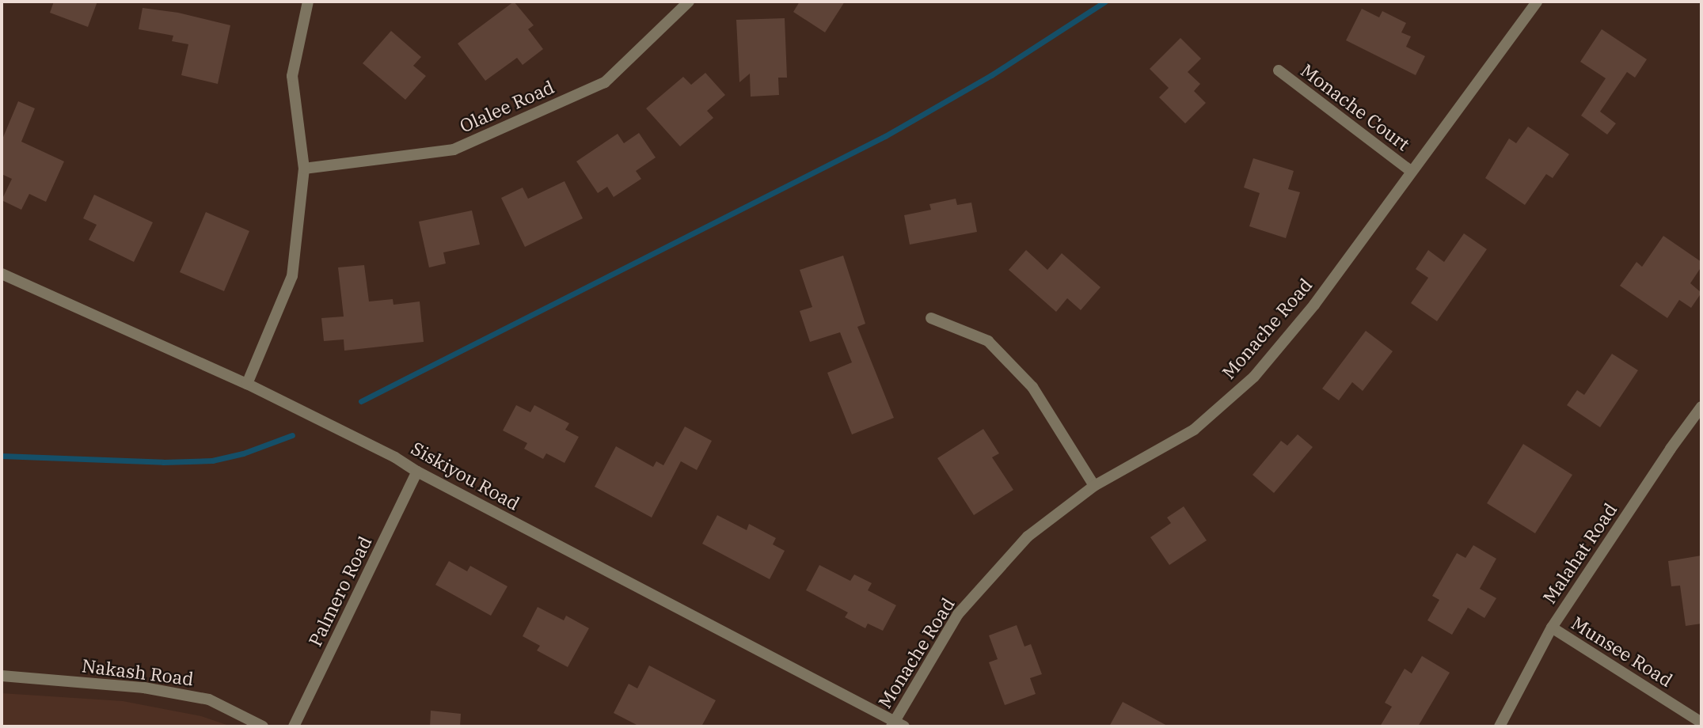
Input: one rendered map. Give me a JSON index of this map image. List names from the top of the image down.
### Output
{
  "streets": {
    "street": [
      "Olalee Road",
      "Monache Court",
      "Monache Road",
      "Siskiyou Road",
      "Malahat Road",
      "Palmero Road",
      "Munsee Road",
      "Nakash Road"
    ]
  },
  "crossings": [
    ["Monache Court", "Monache Road"],
    ["Monache Road", "Siskiyou Road"],
    ["Siskiyou Road", "Palmero Road"],
    ["Malahat Road", "Munsee Road"]
  ]
}
